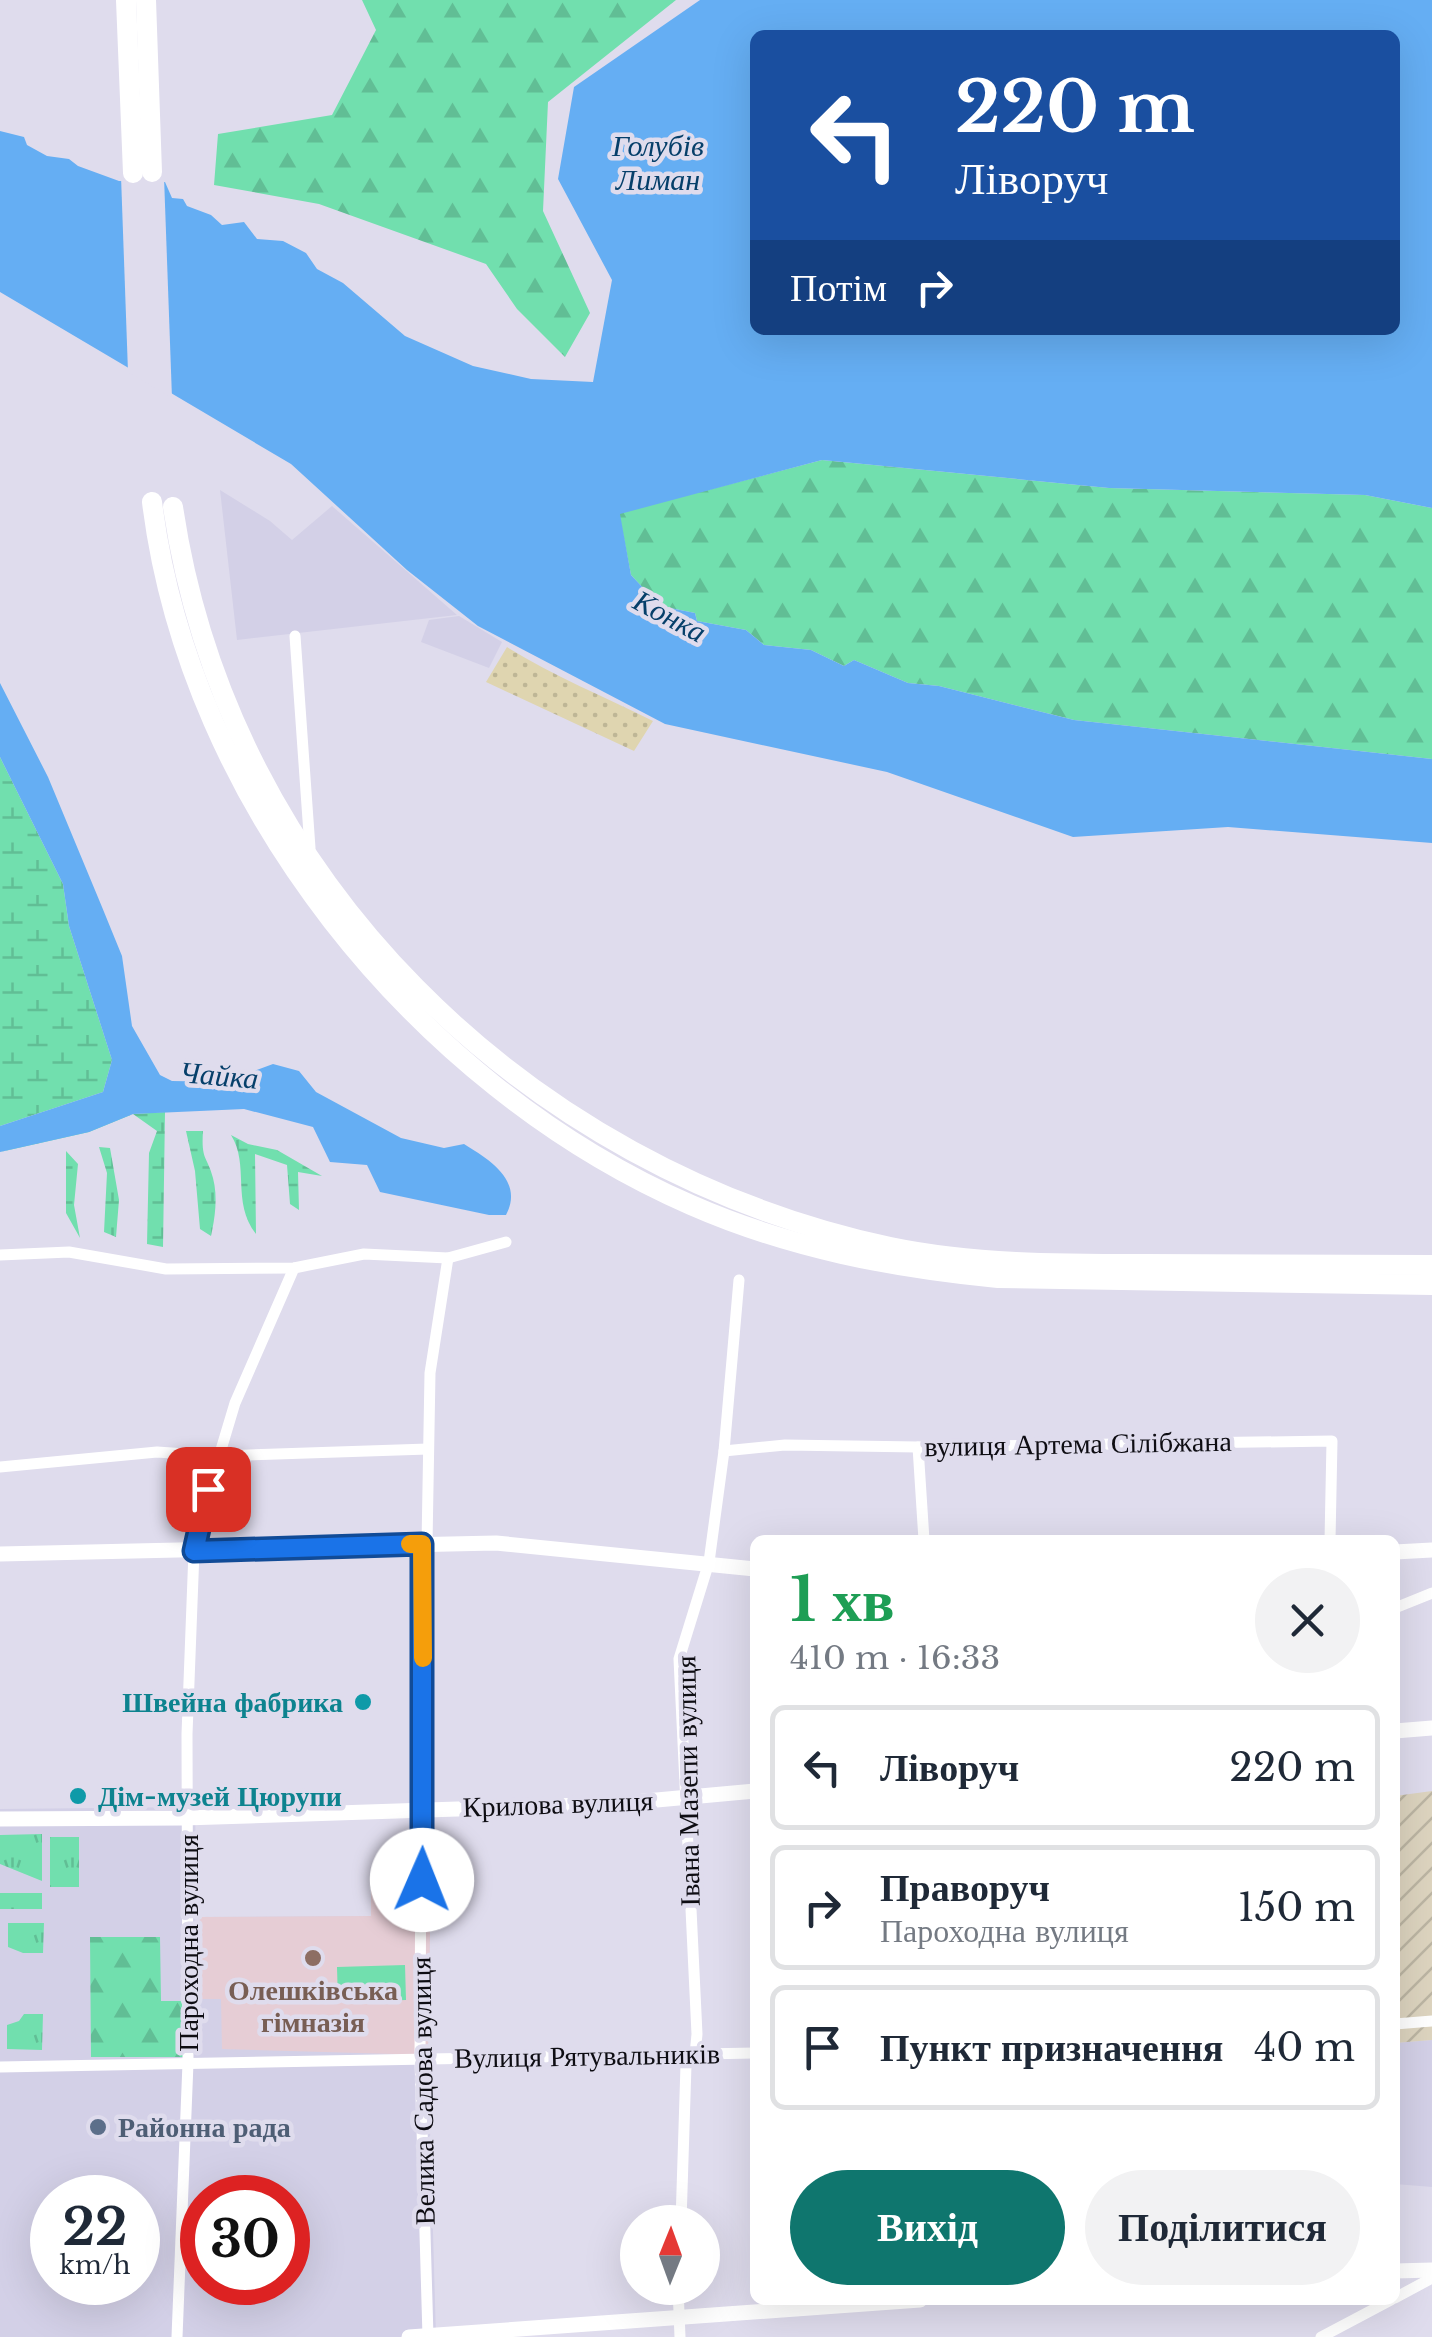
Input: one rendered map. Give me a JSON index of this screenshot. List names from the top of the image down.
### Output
{
  "streets": {
    "street": [
      "вулиця Артема Сілібжана",
      "Івана Мазепи вулиця",
      "Крилова вулиця",
      "Пароходна вулиця",
      "Вулиця Рятувальників",
      "Велика Садова вулиця"
    ]
  },
  "crossings": [
    ["вулиця Артема Сілібжана", "Івана Мазепи вулиця"],
    ["Івана Мазепи вулиця", "Крилова вулиця"],
    ["Івана Мазепи вулиця", "Вулиця Рятувальників"],
    ["Крилова вулиця", "Пароходна вулиця"],
    ["Крилова вулиця", "Велика Садова вулиця"],
    ["Пароходна вулиця", "Вулиця Рятувальників"],
    ["Вулиця Рятувальників", "Велика Садова вулиця"]
  ],
  "water": ["Голубів Лиман", "Конка", "Чайка"],
  "places": [
    "Швейна фабрика",
    "Дім-музей Цюрупи",
    "Олешківська гімназія",
    "Районна рада"
  ],
  "north": "top",
  "page": {
    "turn": ["220 m", "Ліворуч"],
    "then": "Потім",
    "heading": ["1 хв", "410 m · 16:33"],
    "list": [
      {
        "name": "Ліворуч",
        "value": "220 m"
      },
      {
        "name": "Праворуч",
        "note": "Пароходна вулиця",
        "value": "150 m"
      },
      {
        "name": "Пункт призначення",
        "value": "40 m"
      }
    ],
    "buttons": ["Вихід", "Поділитися"],
    "speed": "22 km/h",
    "limit": "30"
  }
}
